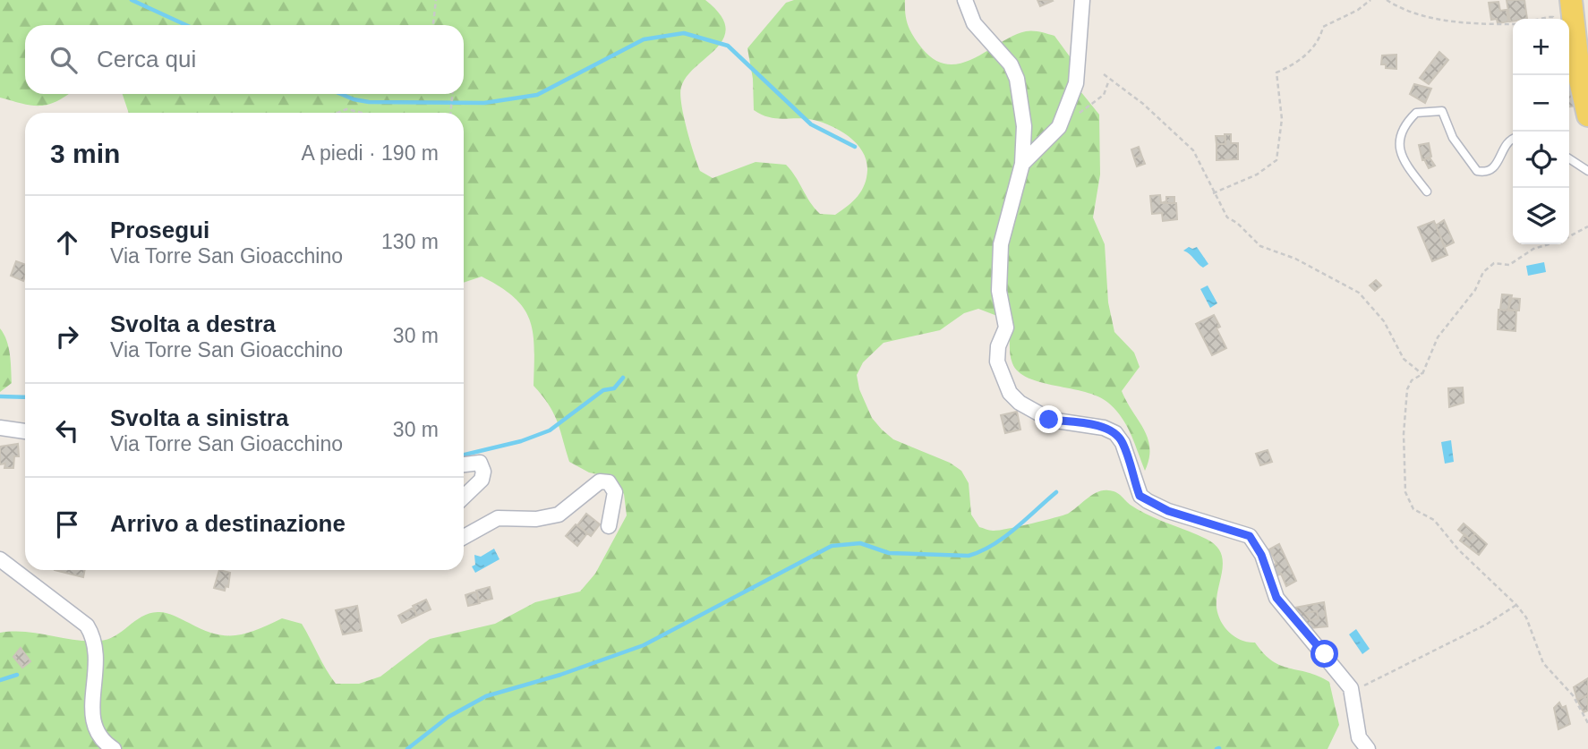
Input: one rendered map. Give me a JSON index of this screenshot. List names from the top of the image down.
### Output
{
  "page": {
    "map_buttons": ["+", "−"],
    "search": "Cerca qui",
    "heading": ["3 min", "A piedi · 190 m"],
    "list": [
      ["Prosegui", "Via Torre San Gioacchino", "130 m"],
      ["Svolta a destra", "Via Torre San Gioacchino", "30 m"],
      ["Svolta a sinistra", "Via Torre San Gioacchino", "30 m"],
      "Arrivo a destinazione"
    ]
  }
}
